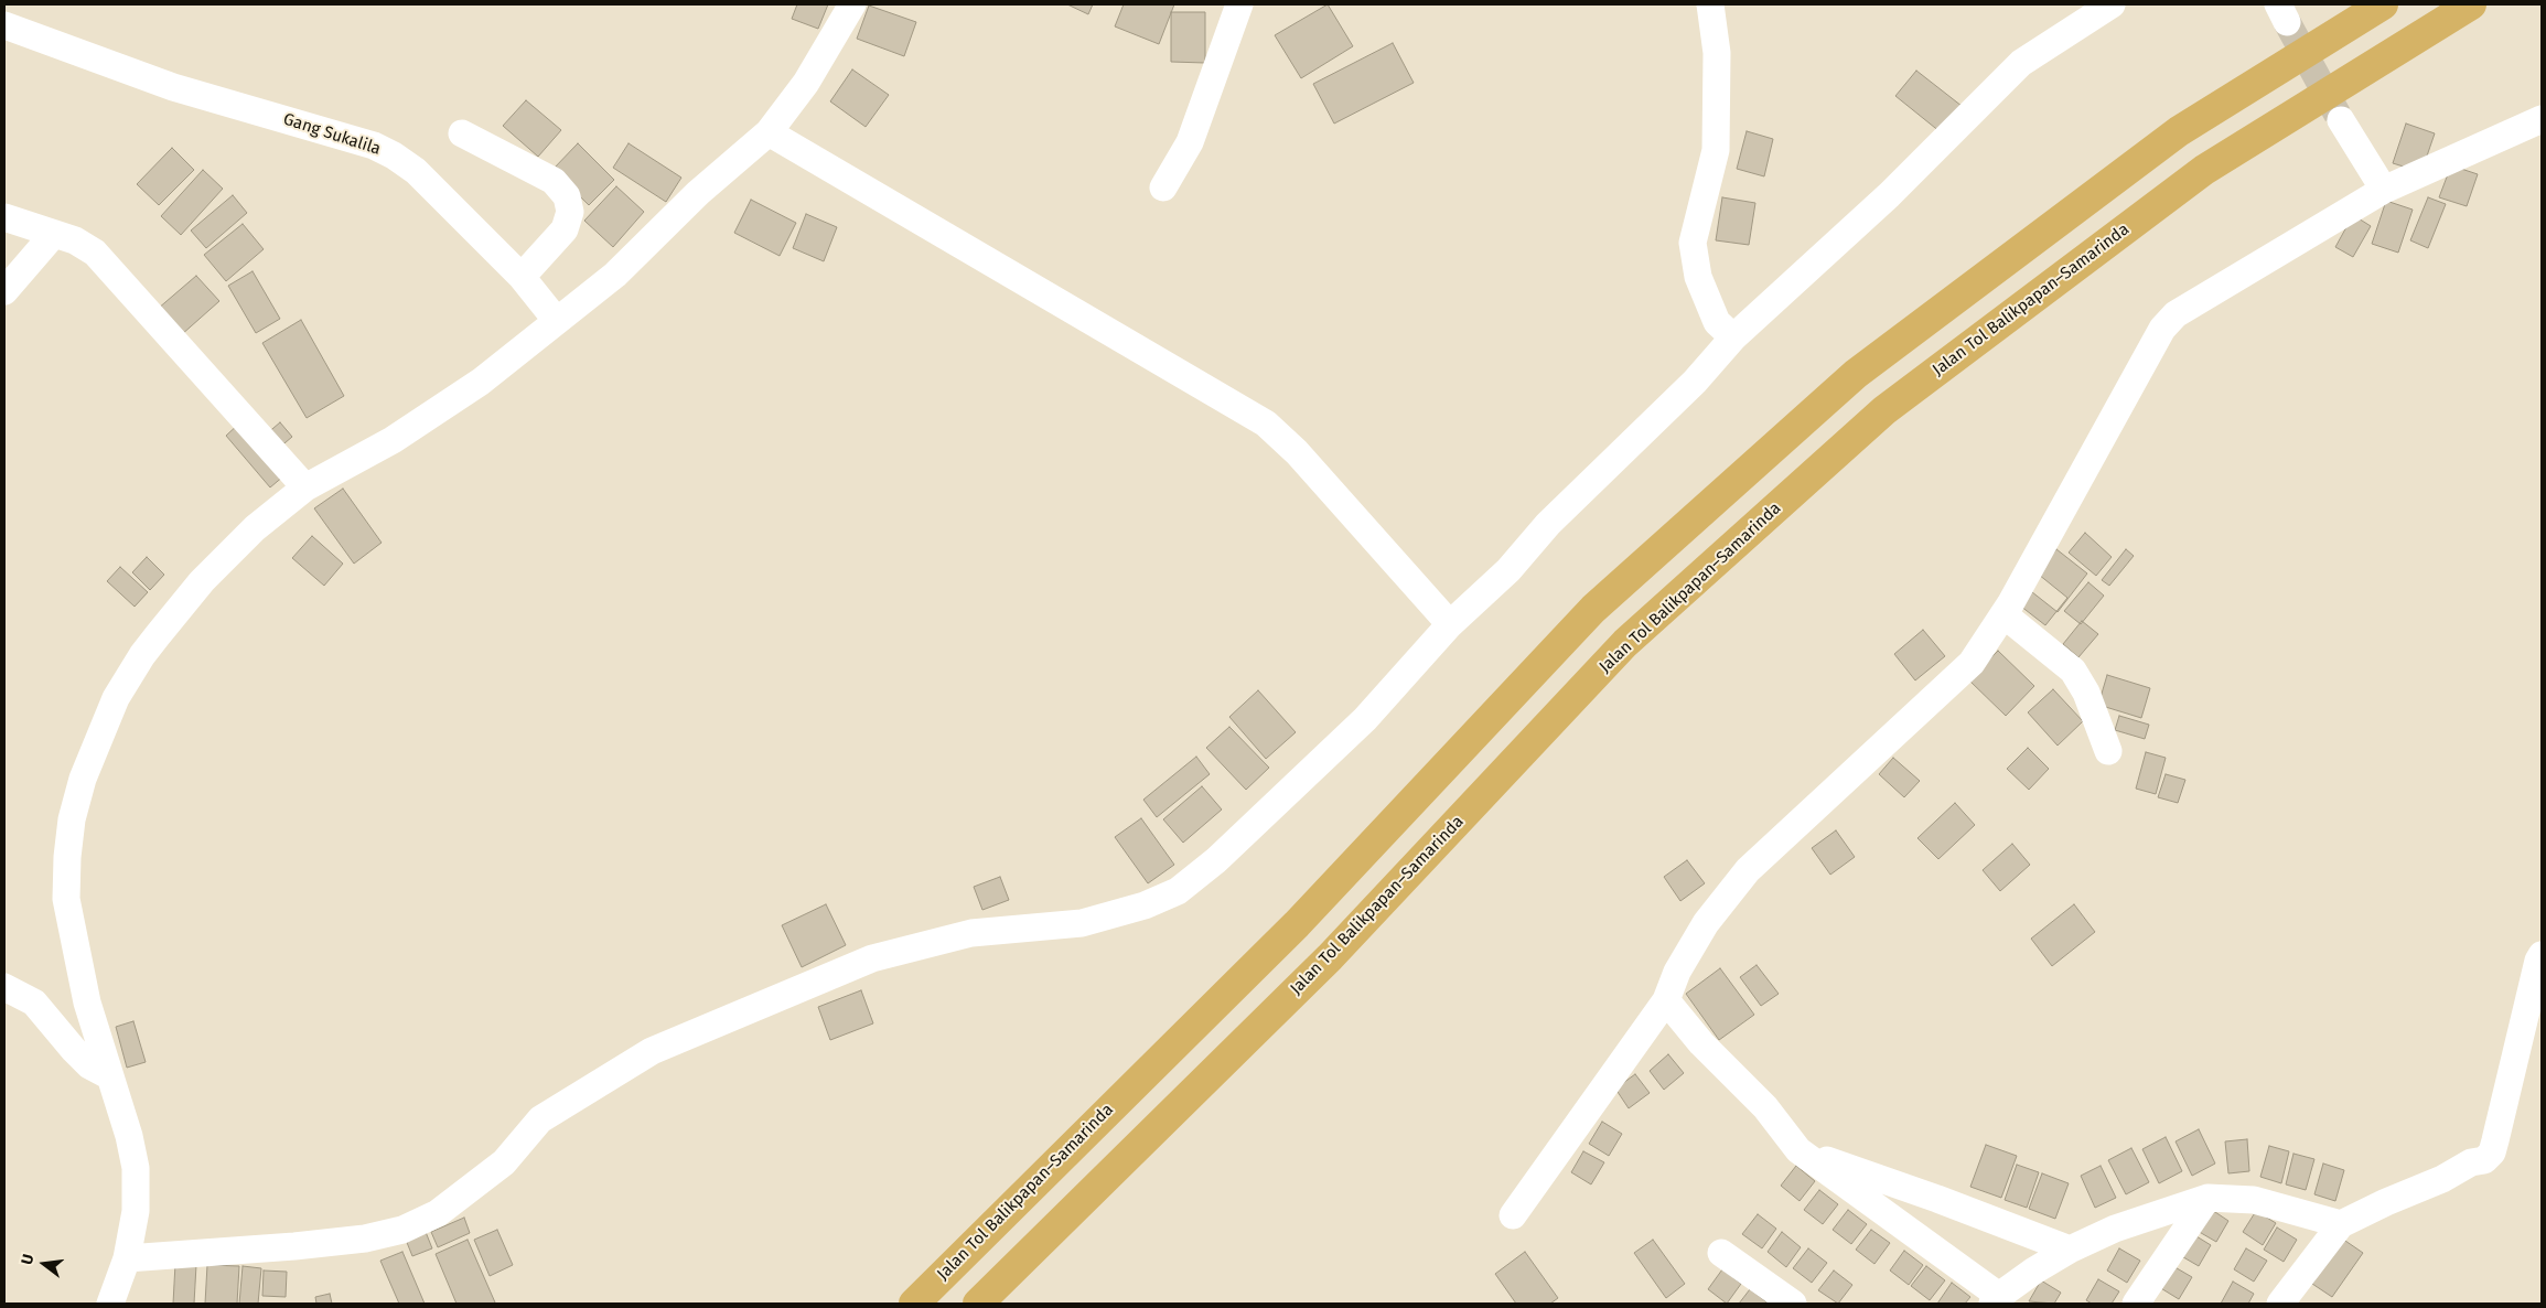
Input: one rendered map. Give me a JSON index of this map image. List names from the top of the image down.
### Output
{
  "streets": {
    "highway": ["Jalan Tol Balikpapan–Samarinda"],
    "street": ["Gang Sukalila"]
  },
  "north": "left"
}
